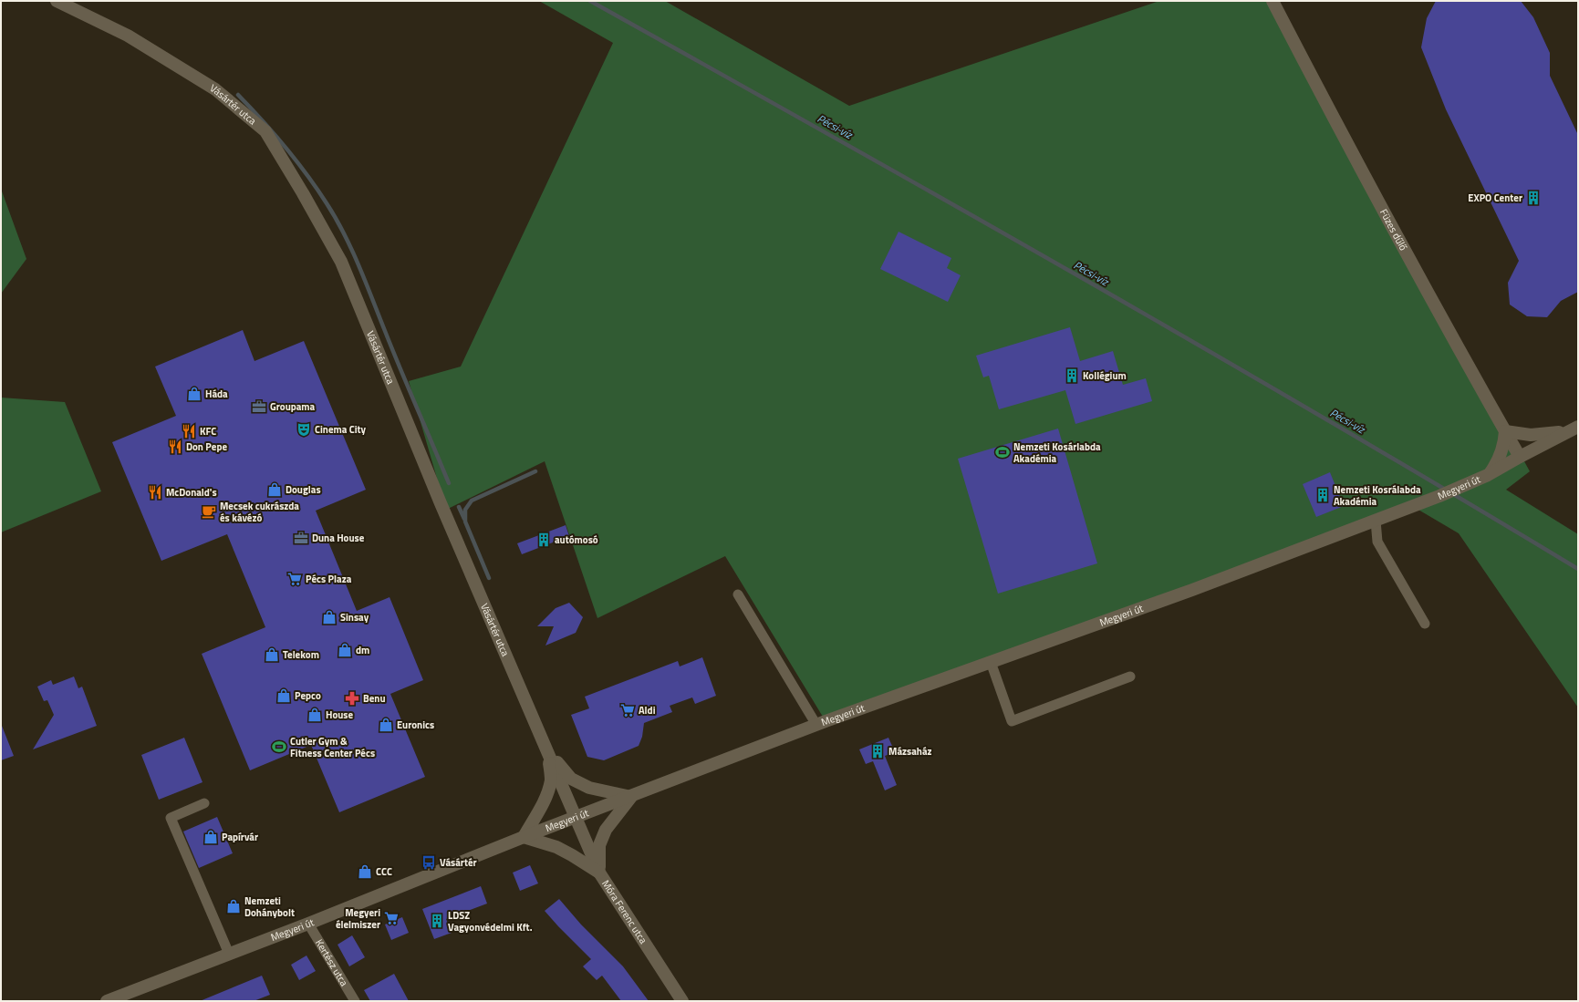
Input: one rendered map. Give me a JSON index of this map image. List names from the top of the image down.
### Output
{
  "streets": {
    "street": [
      "Vásártér utca",
      "Füzes dűlő",
      "Megyeri út",
      "Móra Ferenc utca",
      "Kertész utca"
    ]
  },
  "crossings": [
    ["Vásártér utca", "Megyeri út"],
    ["Vásártér utca", "Móra Ferenc utca"],
    ["Füzes dűlő", "Megyeri út"],
    ["Megyeri út", "Móra Ferenc utca"],
    ["Megyeri út", "Kertész utca"]
  ],
  "water": ["Pécsi-víz"],
  "places": {
    "building": [
      "EXPO Center",
      "Kollégium",
      "Nemzeti Kosrálabda Akadémia",
      "autómosó",
      "Mázsaház",
      "LDSZ Vagyonvédelmi Kft."
    ],
    "shop": [
      "Háda",
      "Douglas",
      "Sinsay",
      "dm",
      "Telekom",
      "Pepco",
      "House",
      "Euronics",
      "Papírvár",
      "CCC",
      "Nemzeti Dohánybolt"
    ],
    "office": ["Groupama", "Duna House"],
    "theatre": ["Cinema City"],
    "restaurant": ["KFC", "Don Pepe", "McDonald's"],
    "sports": ["Nemzeti Kosárlabda Akadémia", "Cutler Gym & Fitness Center Pécs"],
    "cafe": ["Mecsek cukrászda és kávézó"],
    "supermarket": ["Pécs Plaza", "Aldi", "Megyeri élelmiszer"],
    "pharmacy": ["Benu"],
    "bus stop": ["Vásártér"]
  }
}
